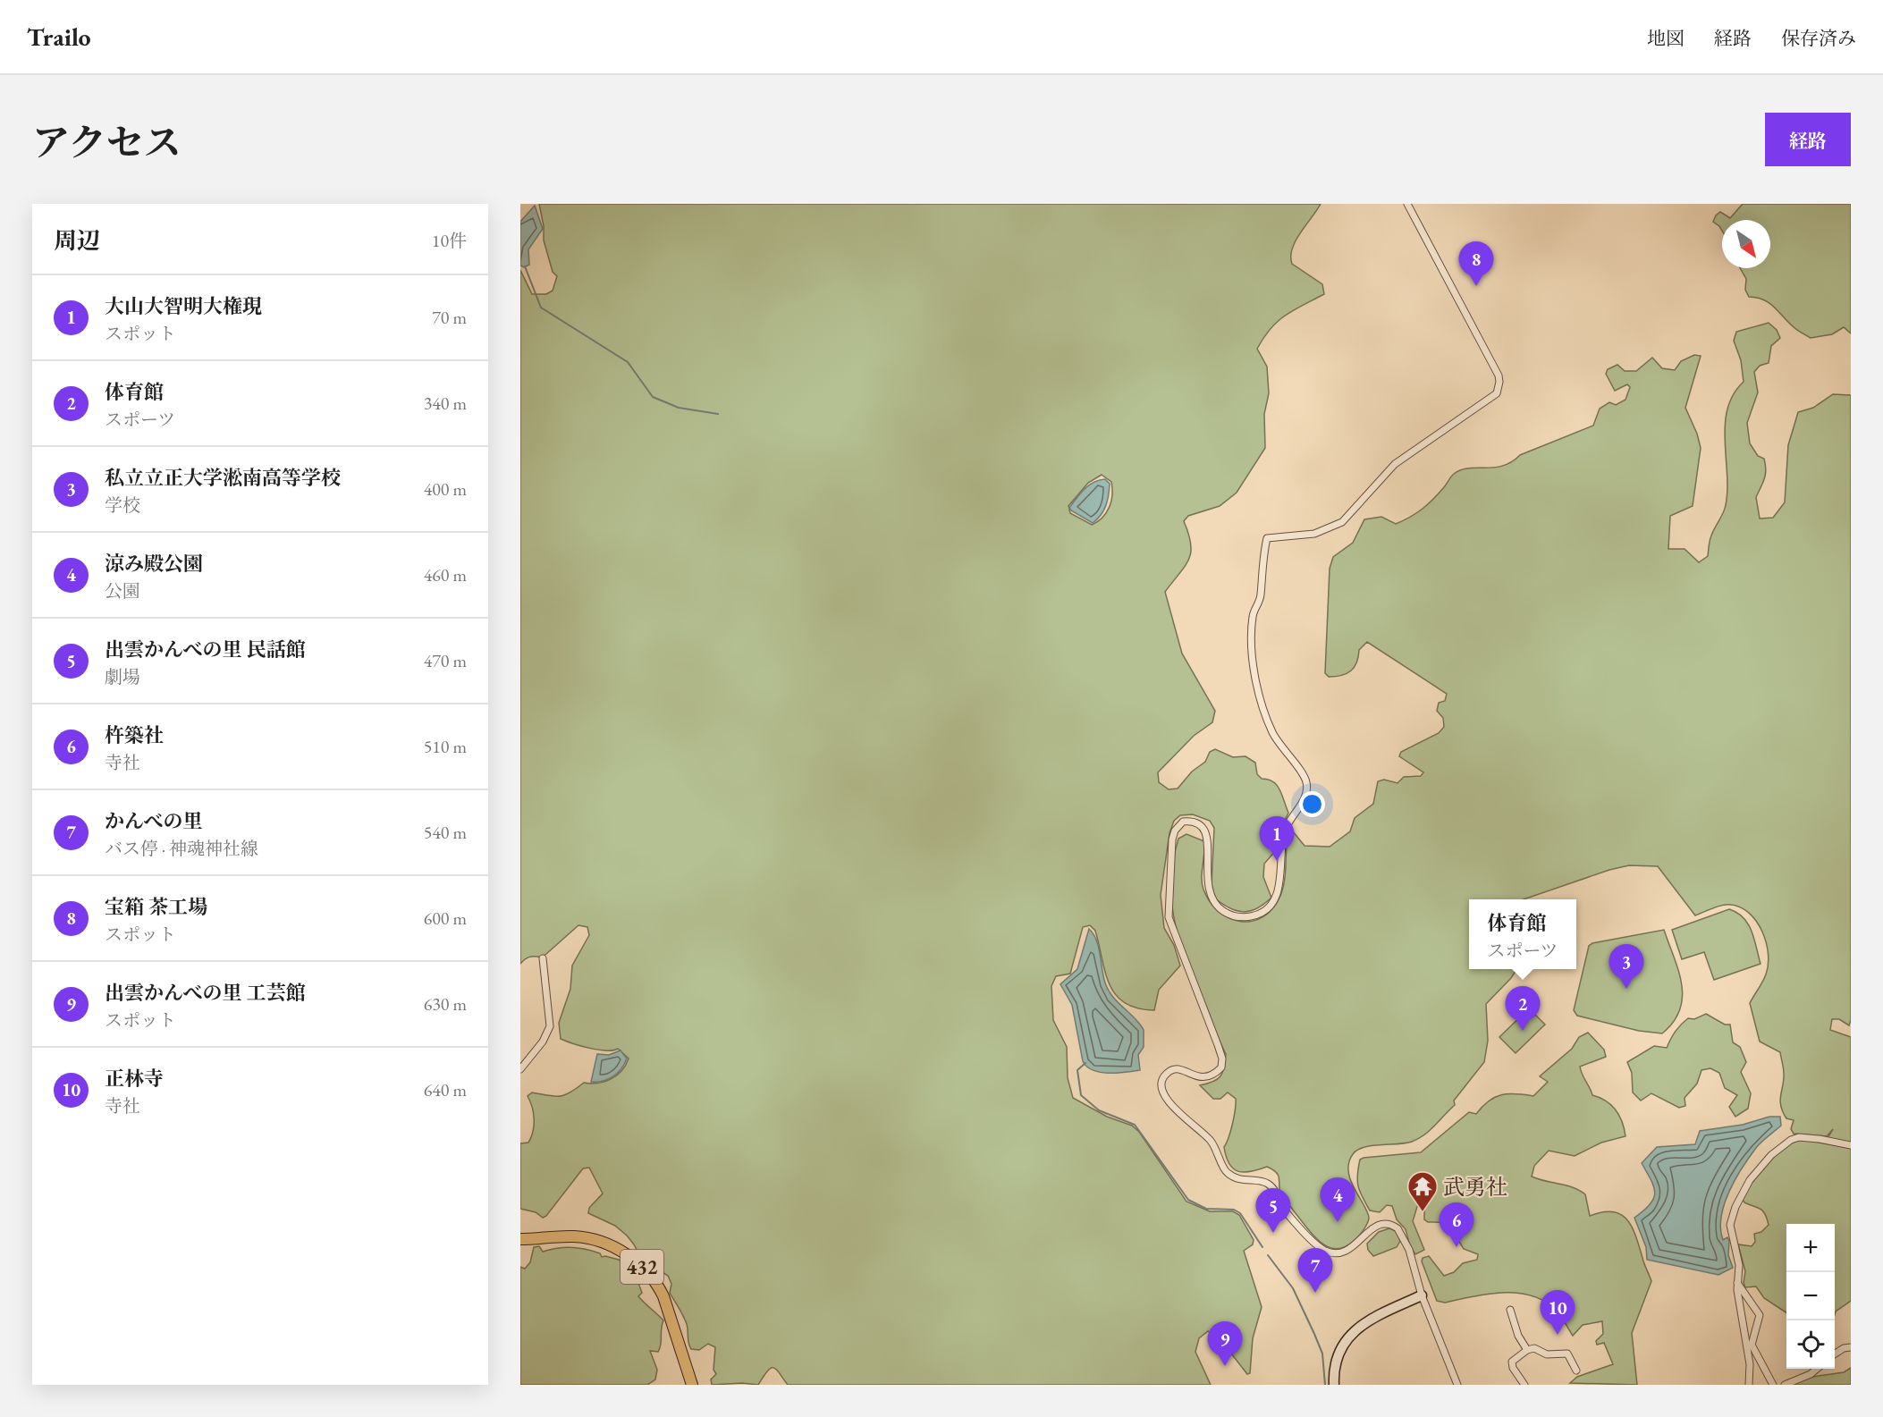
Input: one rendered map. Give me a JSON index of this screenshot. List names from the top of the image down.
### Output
{
  "streets": {
    "highway": ["432"]
  },
  "places": {
    "temple": ["武勇社"]
  },
  "north": "bottom right",
  "page": {
    "header": "Trailo",
    "nav": ["地図", "経路", "保存済み"],
    "title": "アクセス",
    "buttons": "経路",
    "heading": ["周辺", "10件"],
    "pins": [
      "8",
      "1",
      "3",
      "2",
      "4",
      "5",
      "6",
      "7",
      "10",
      "9"
    ],
    "list": [
      {
        "mark": "1",
        "name": "大山大智明大権現",
        "note": "スポット",
        "value": "70 m"
      },
      {
        "mark": "2",
        "name": "体育館",
        "note": "スポーツ",
        "value": "340 m"
      },
      {
        "mark": "3",
        "name": "私立立正大学淞南高等学校",
        "note": "学校",
        "value": "400 m"
      },
      {
        "mark": "4",
        "name": "涼み殿公園",
        "note": "公園",
        "value": "460 m"
      },
      {
        "mark": "5",
        "name": "出雲かんべの里 民話館",
        "note": "劇場",
        "value": "470 m"
      },
      {
        "mark": "6",
        "name": "杵築社",
        "note": "寺社",
        "value": "510 m"
      },
      {
        "mark": "7",
        "name": "かんべの里",
        "note": "バス停 · 神魂神社線",
        "value": "540 m"
      },
      {
        "mark": "8",
        "name": "宝箱 茶工場",
        "note": "スポット",
        "value": "600 m"
      },
      {
        "mark": "9",
        "name": "出雲かんべの里 工芸館",
        "note": "スポット",
        "value": "630 m"
      },
      {
        "mark": "10",
        "name": "正林寺",
        "note": "寺社",
        "value": "640 m"
      }
    ],
    "popup": ["体育館", "スポーツ"],
    "map_buttons": ["+", "−"]
  }
}
